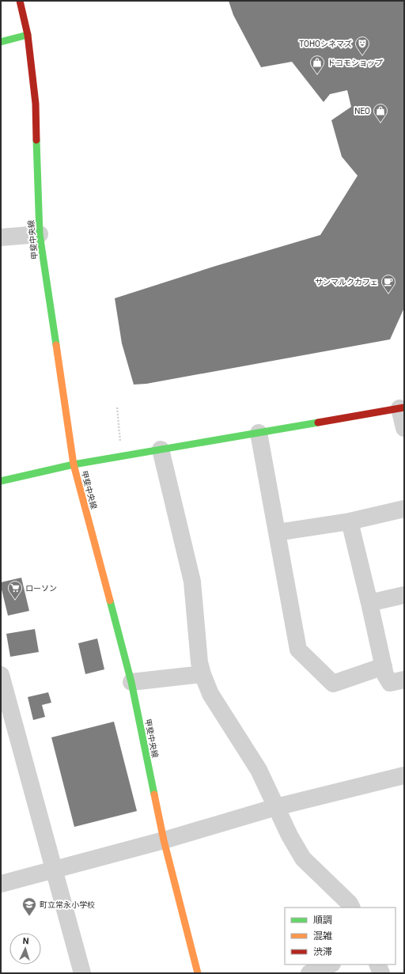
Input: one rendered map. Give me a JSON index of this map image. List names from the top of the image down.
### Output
{
  "streets": {
    "main road": ["甲斐中央線"]
  },
  "places": {
    "theatre": ["TOHOシネマズ"],
    "shop": ["ドコモショップ", "NEO"],
    "cafe": ["サンマルクカフェ"],
    "supermarket": ["ローソン"],
    "school or university": ["町立常永小学校"]
  },
  "legend": ["順調", "混雑", "渋滞"],
  "north": "top"
}
